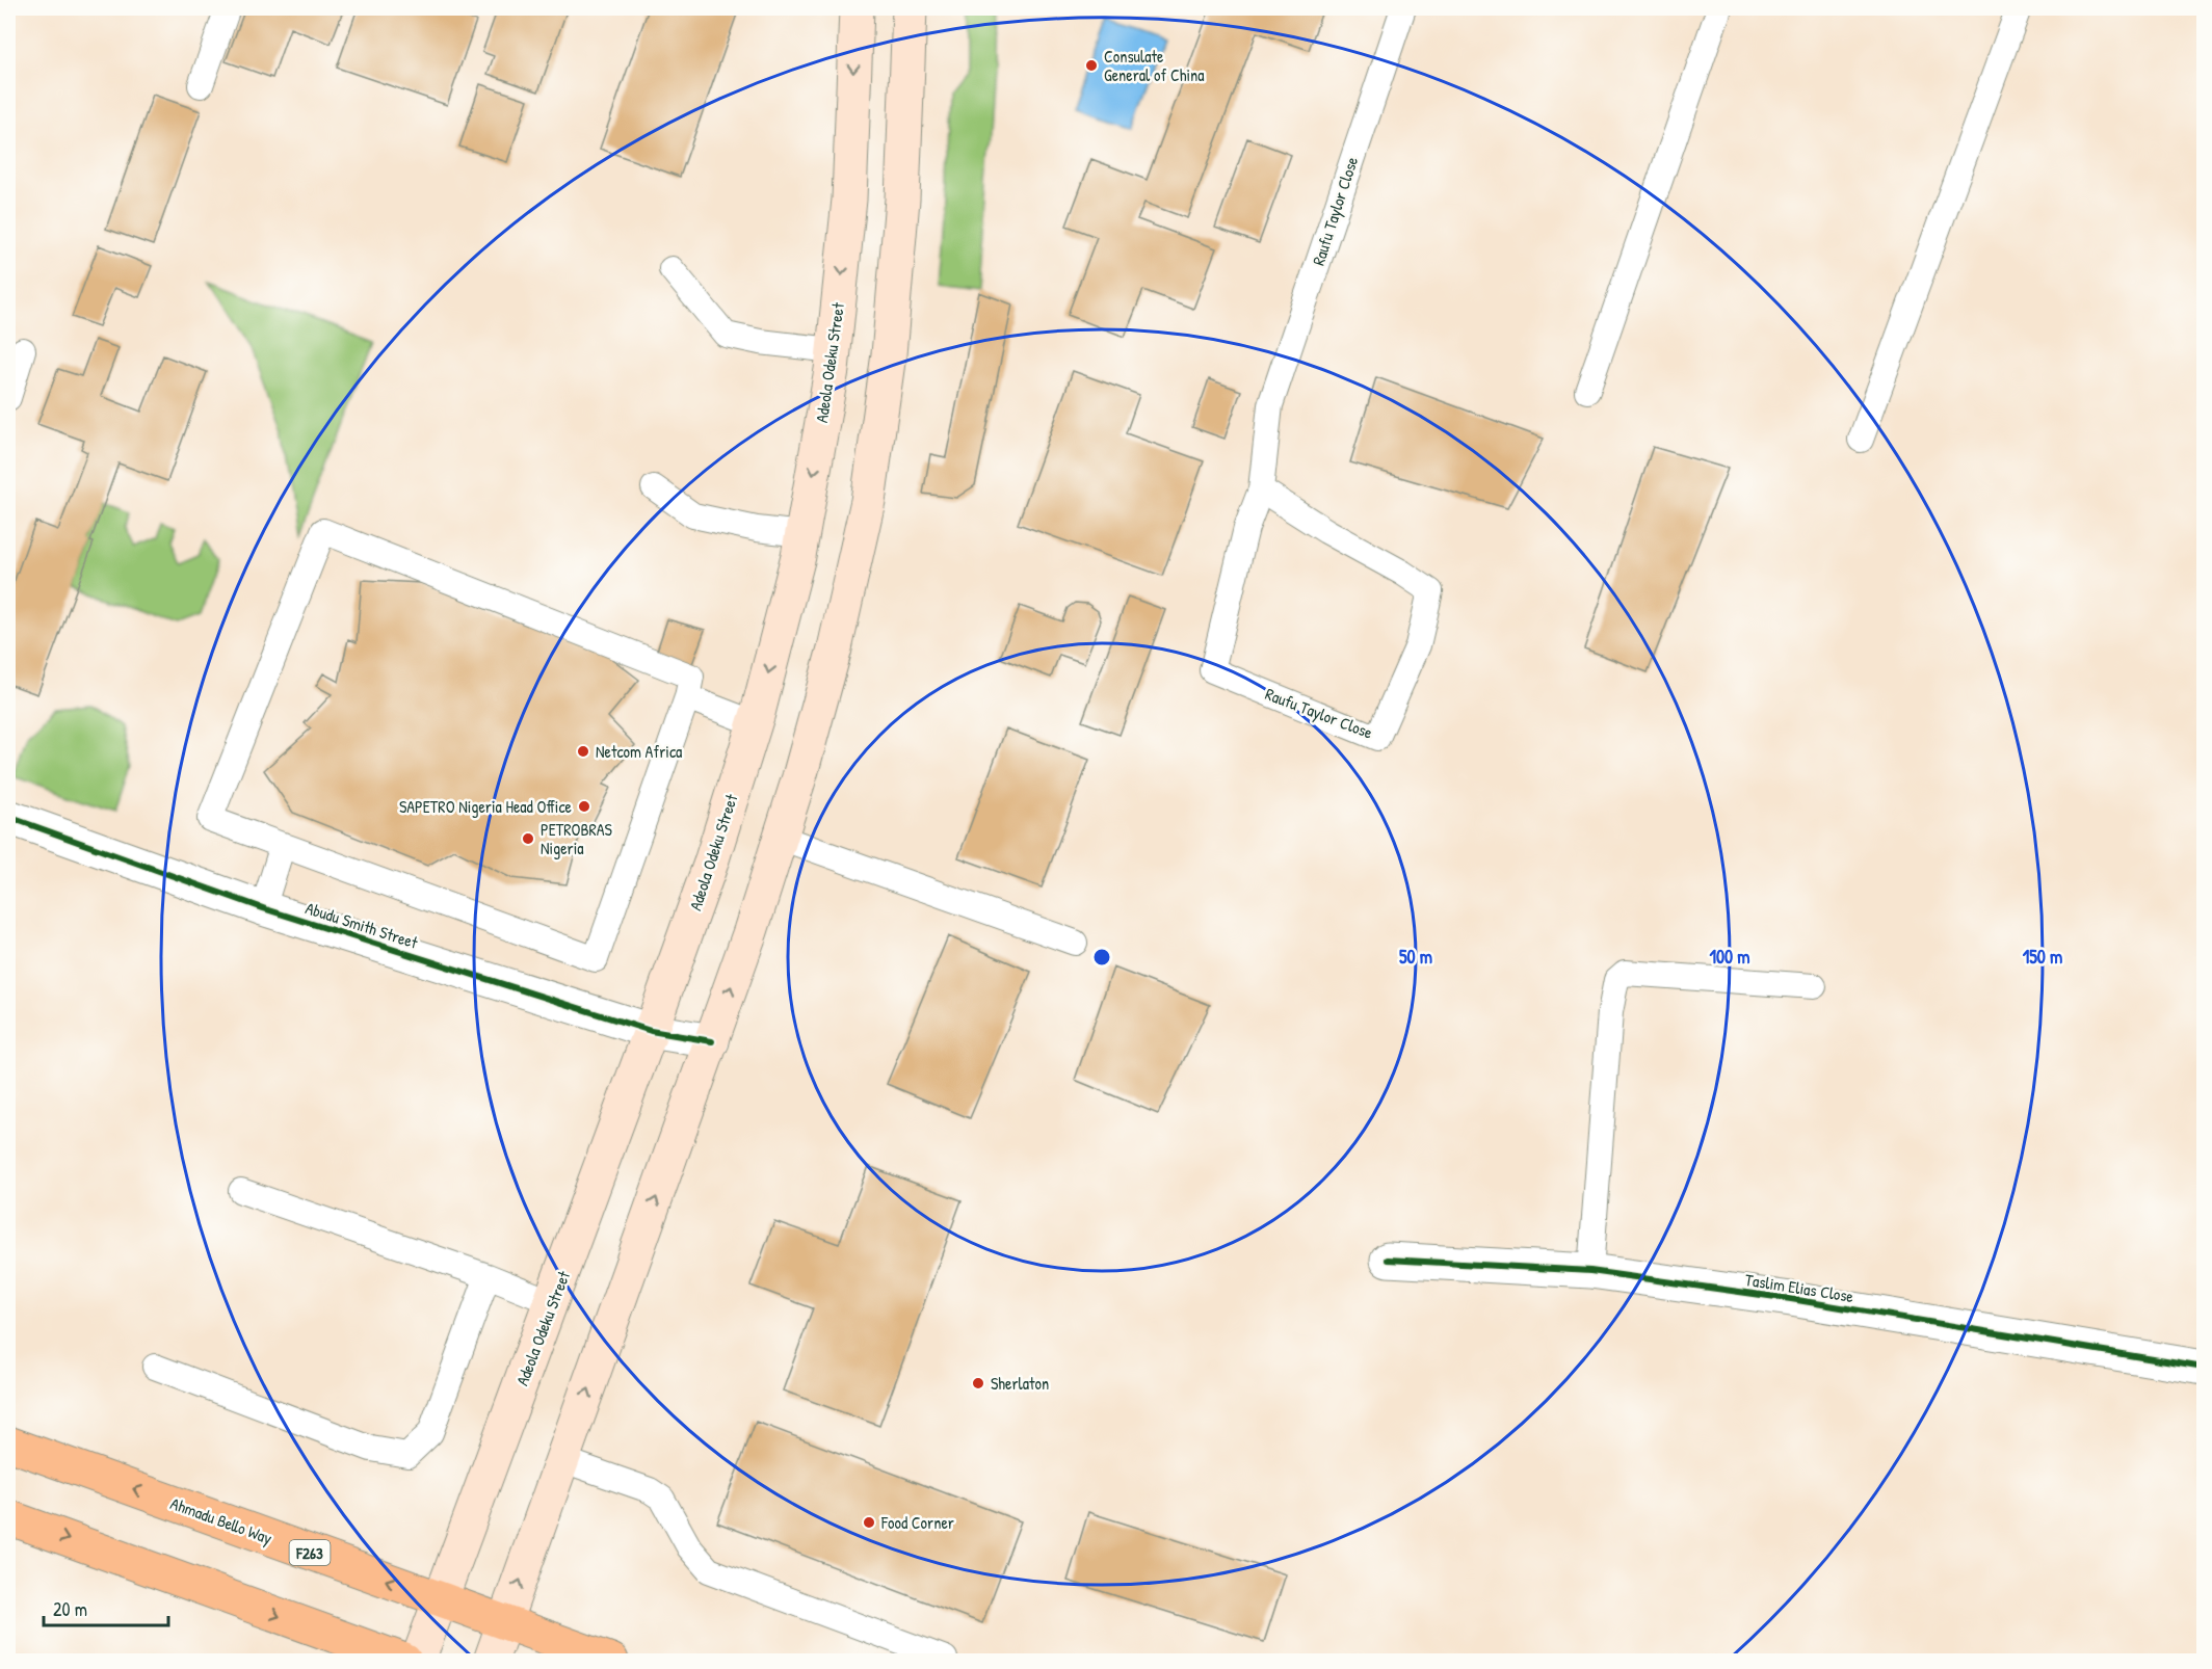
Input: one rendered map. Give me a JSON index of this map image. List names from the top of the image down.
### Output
{
  "streets": {
    "highway": ["Ahmadu Bello Way", "F263"],
    "main road": ["Adeola Odeku Street"],
    "street": ["Abudu Smith Street", "Taslim Elias Close"],
    "lane": ["Raufu Taylor Close"]
  },
  "crossings": [
    ["Adeola Odeku Street", "Abudu Smith Street"],
    ["Adeola Odeku Street", "Ahmadu Bello Way"]
  ],
  "places": [
    "Consulate General of China",
    "Netcom Africa",
    "SAPETRO Nigeria Head Office",
    "PETROBRAS Nigeria",
    "Sherlaton",
    "Food Corner"
  ],
  "scale_bar": "20 m",
  "rings": ["50 m", "100 m", "150 m"]
}
